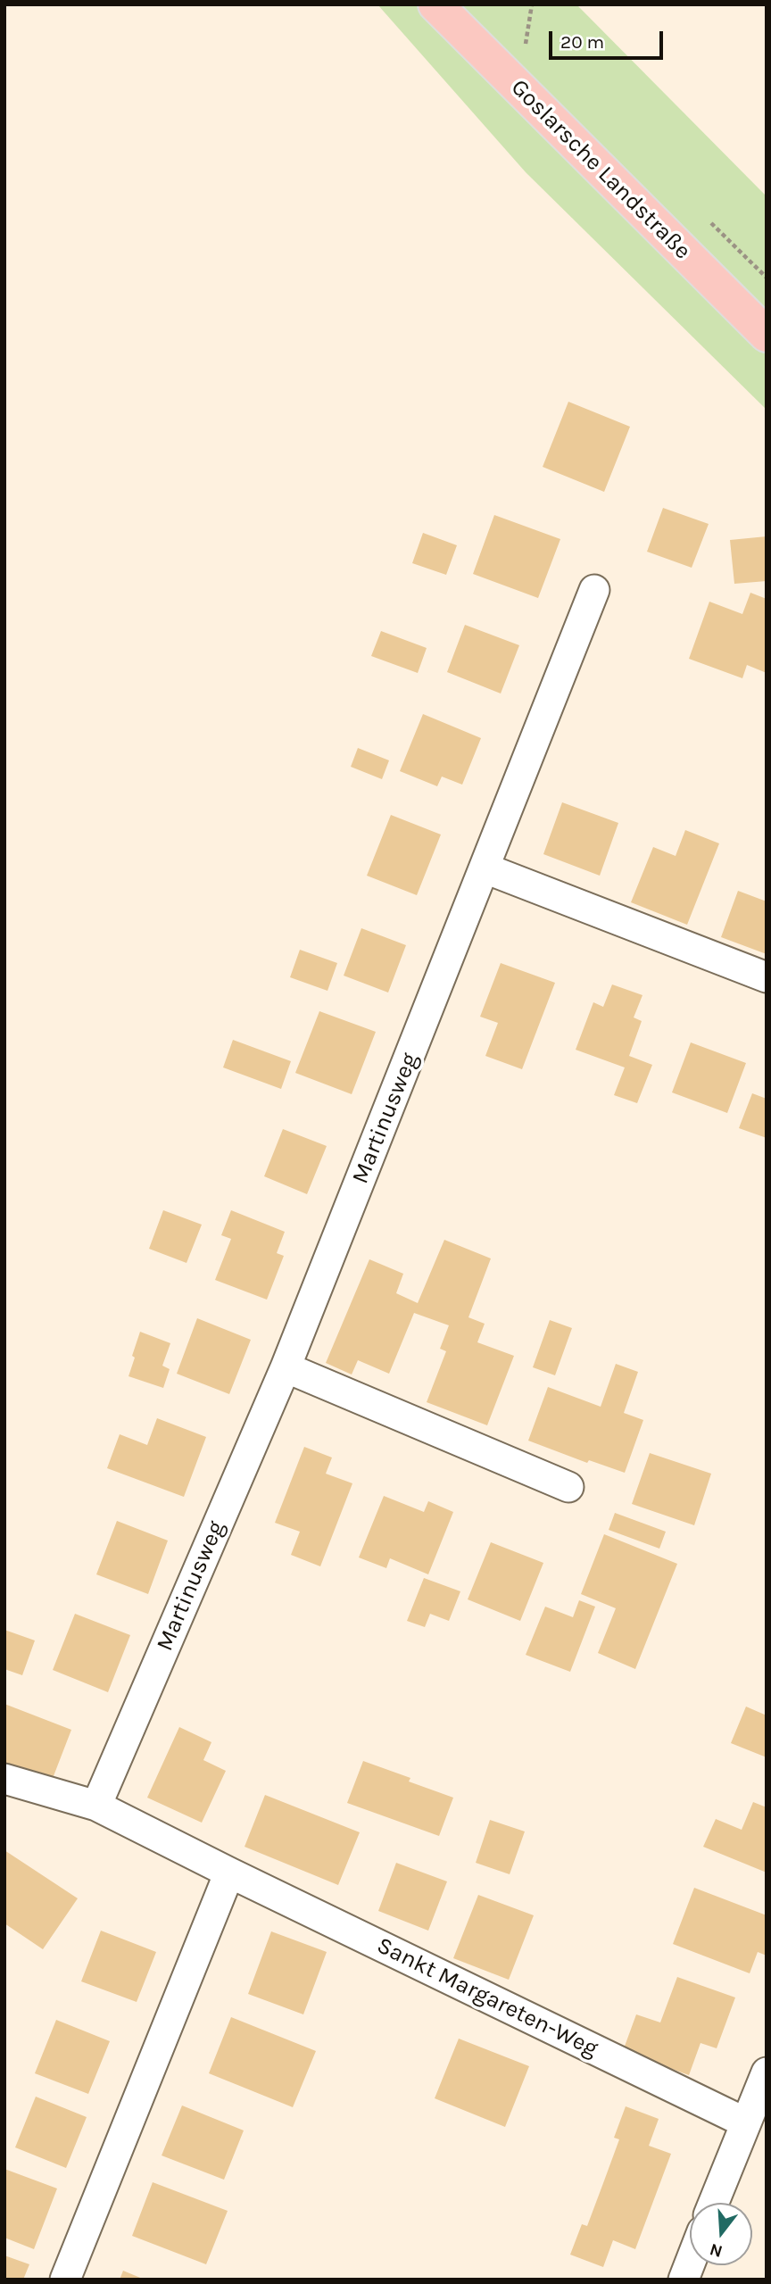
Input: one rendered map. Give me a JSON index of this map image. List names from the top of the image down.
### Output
{
  "streets": {
    "main road": ["Goslarsche Landstraße"],
    "street": ["Martinusweg", "Sankt Margareten-Weg"]
  },
  "crossings": [
    ["Martinusweg", "Sankt Margareten-Weg"]
  ],
  "scale_bar": "20 m",
  "north": "bottom"
}
